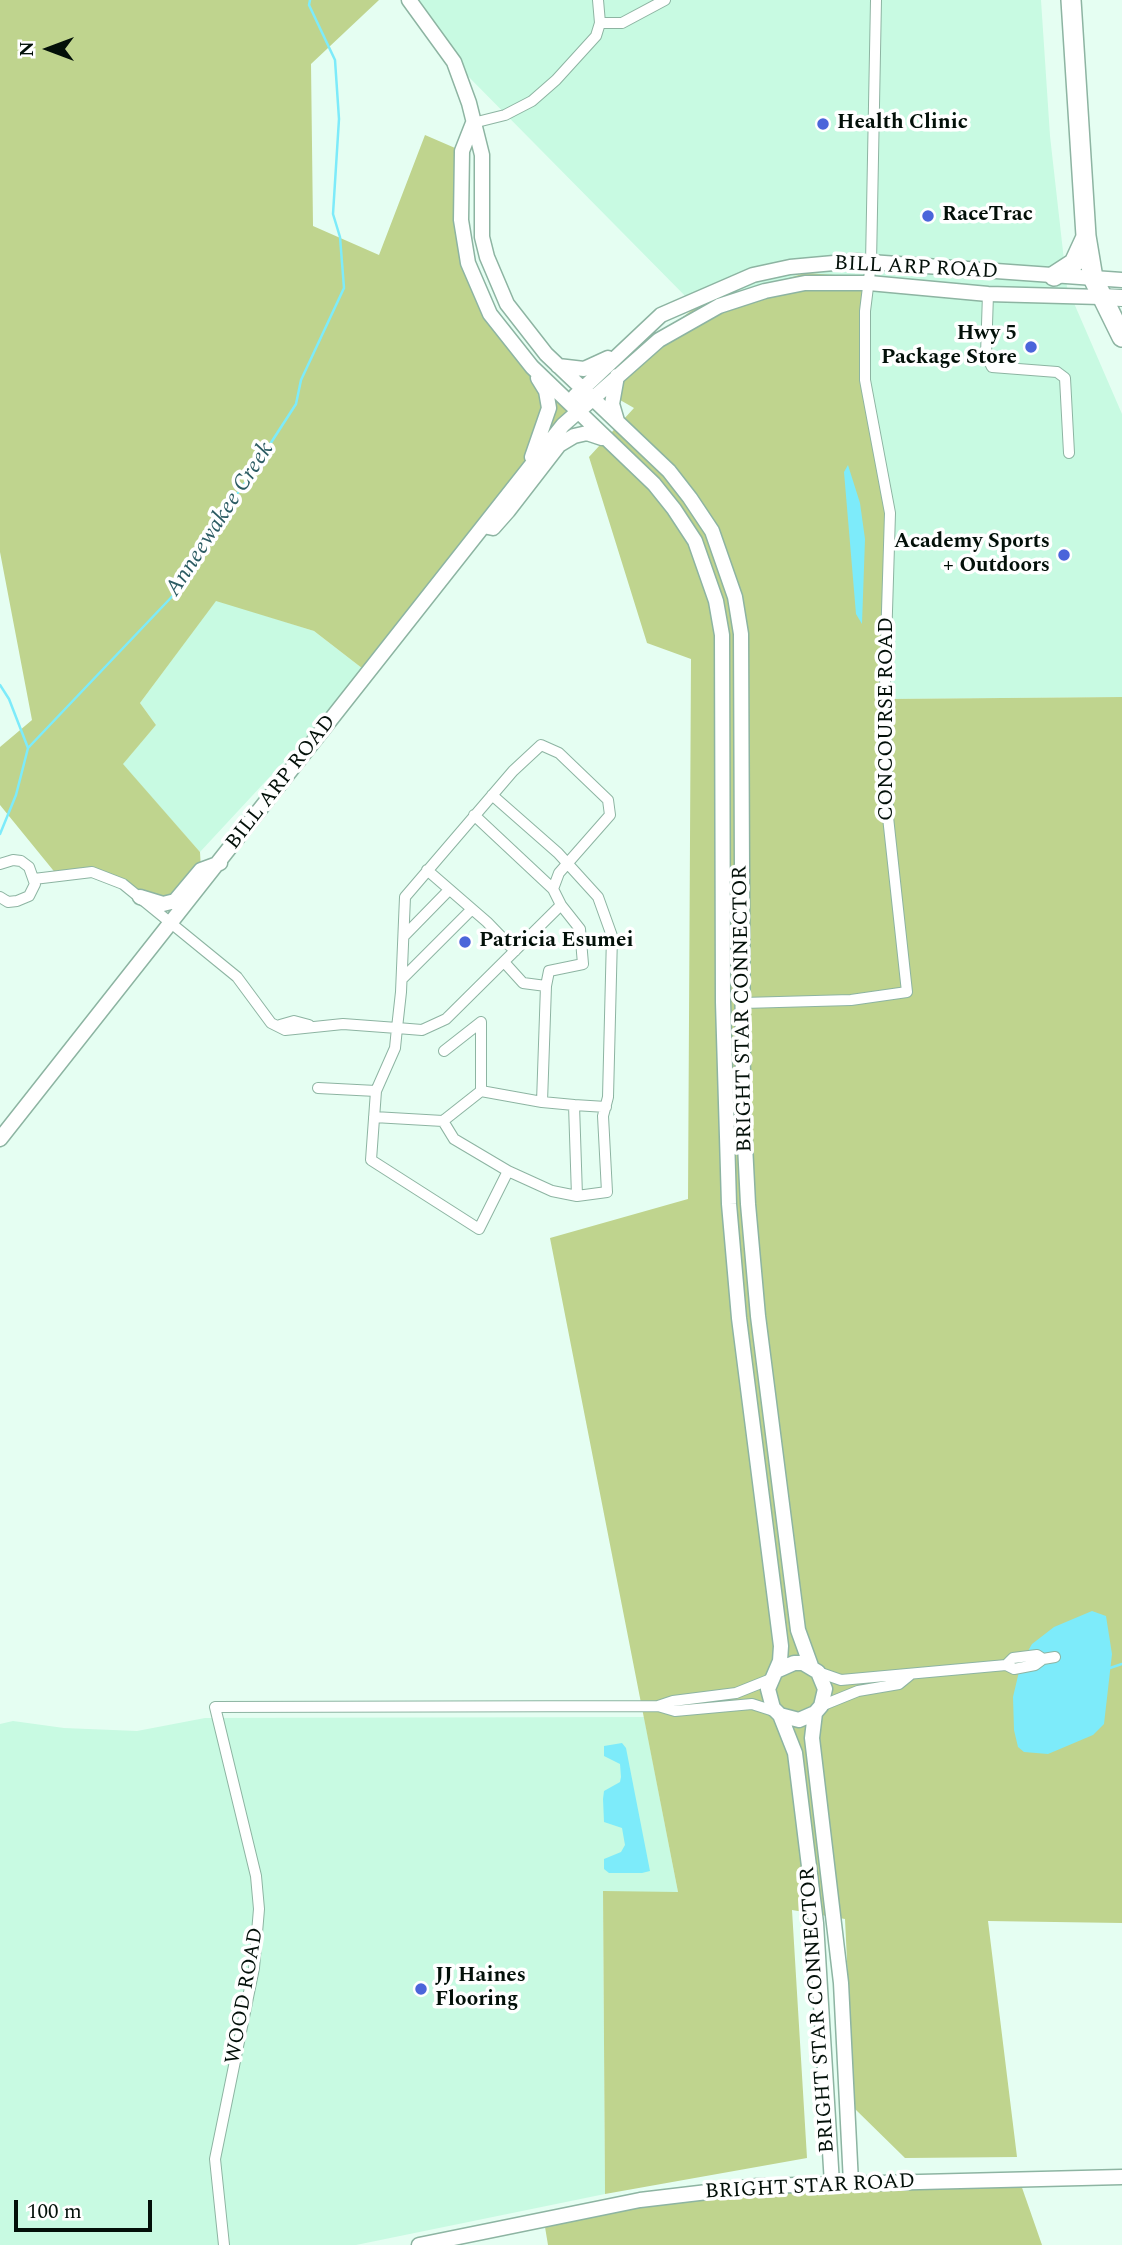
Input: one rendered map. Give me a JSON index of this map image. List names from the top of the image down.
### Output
{
  "streets": {
    "main road": ["BILL ARP ROAD"],
    "street": [
      "CONCOURSE ROAD",
      "BRIGHT STAR CONNECTOR",
      "WOOD ROAD",
      "BRIGHT STAR ROAD"
    ]
  },
  "crossings": [
    ["BILL ARP ROAD", "CONCOURSE ROAD"],
    ["BILL ARP ROAD", "BRIGHT STAR CONNECTOR"],
    ["CONCOURSE ROAD", "BRIGHT STAR CONNECTOR"],
    ["BRIGHT STAR CONNECTOR", "BRIGHT STAR ROAD"]
  ],
  "water": ["Anneewakee Creek"],
  "places": [
    "Health Clinic",
    "RaceTrac",
    "Hwy 5 Package Store",
    "Academy Sports + Outdoors",
    "Patricia Esumei",
    "JJ Haines Flooring"
  ],
  "scale_bar": "100 m",
  "north": "left"
}
